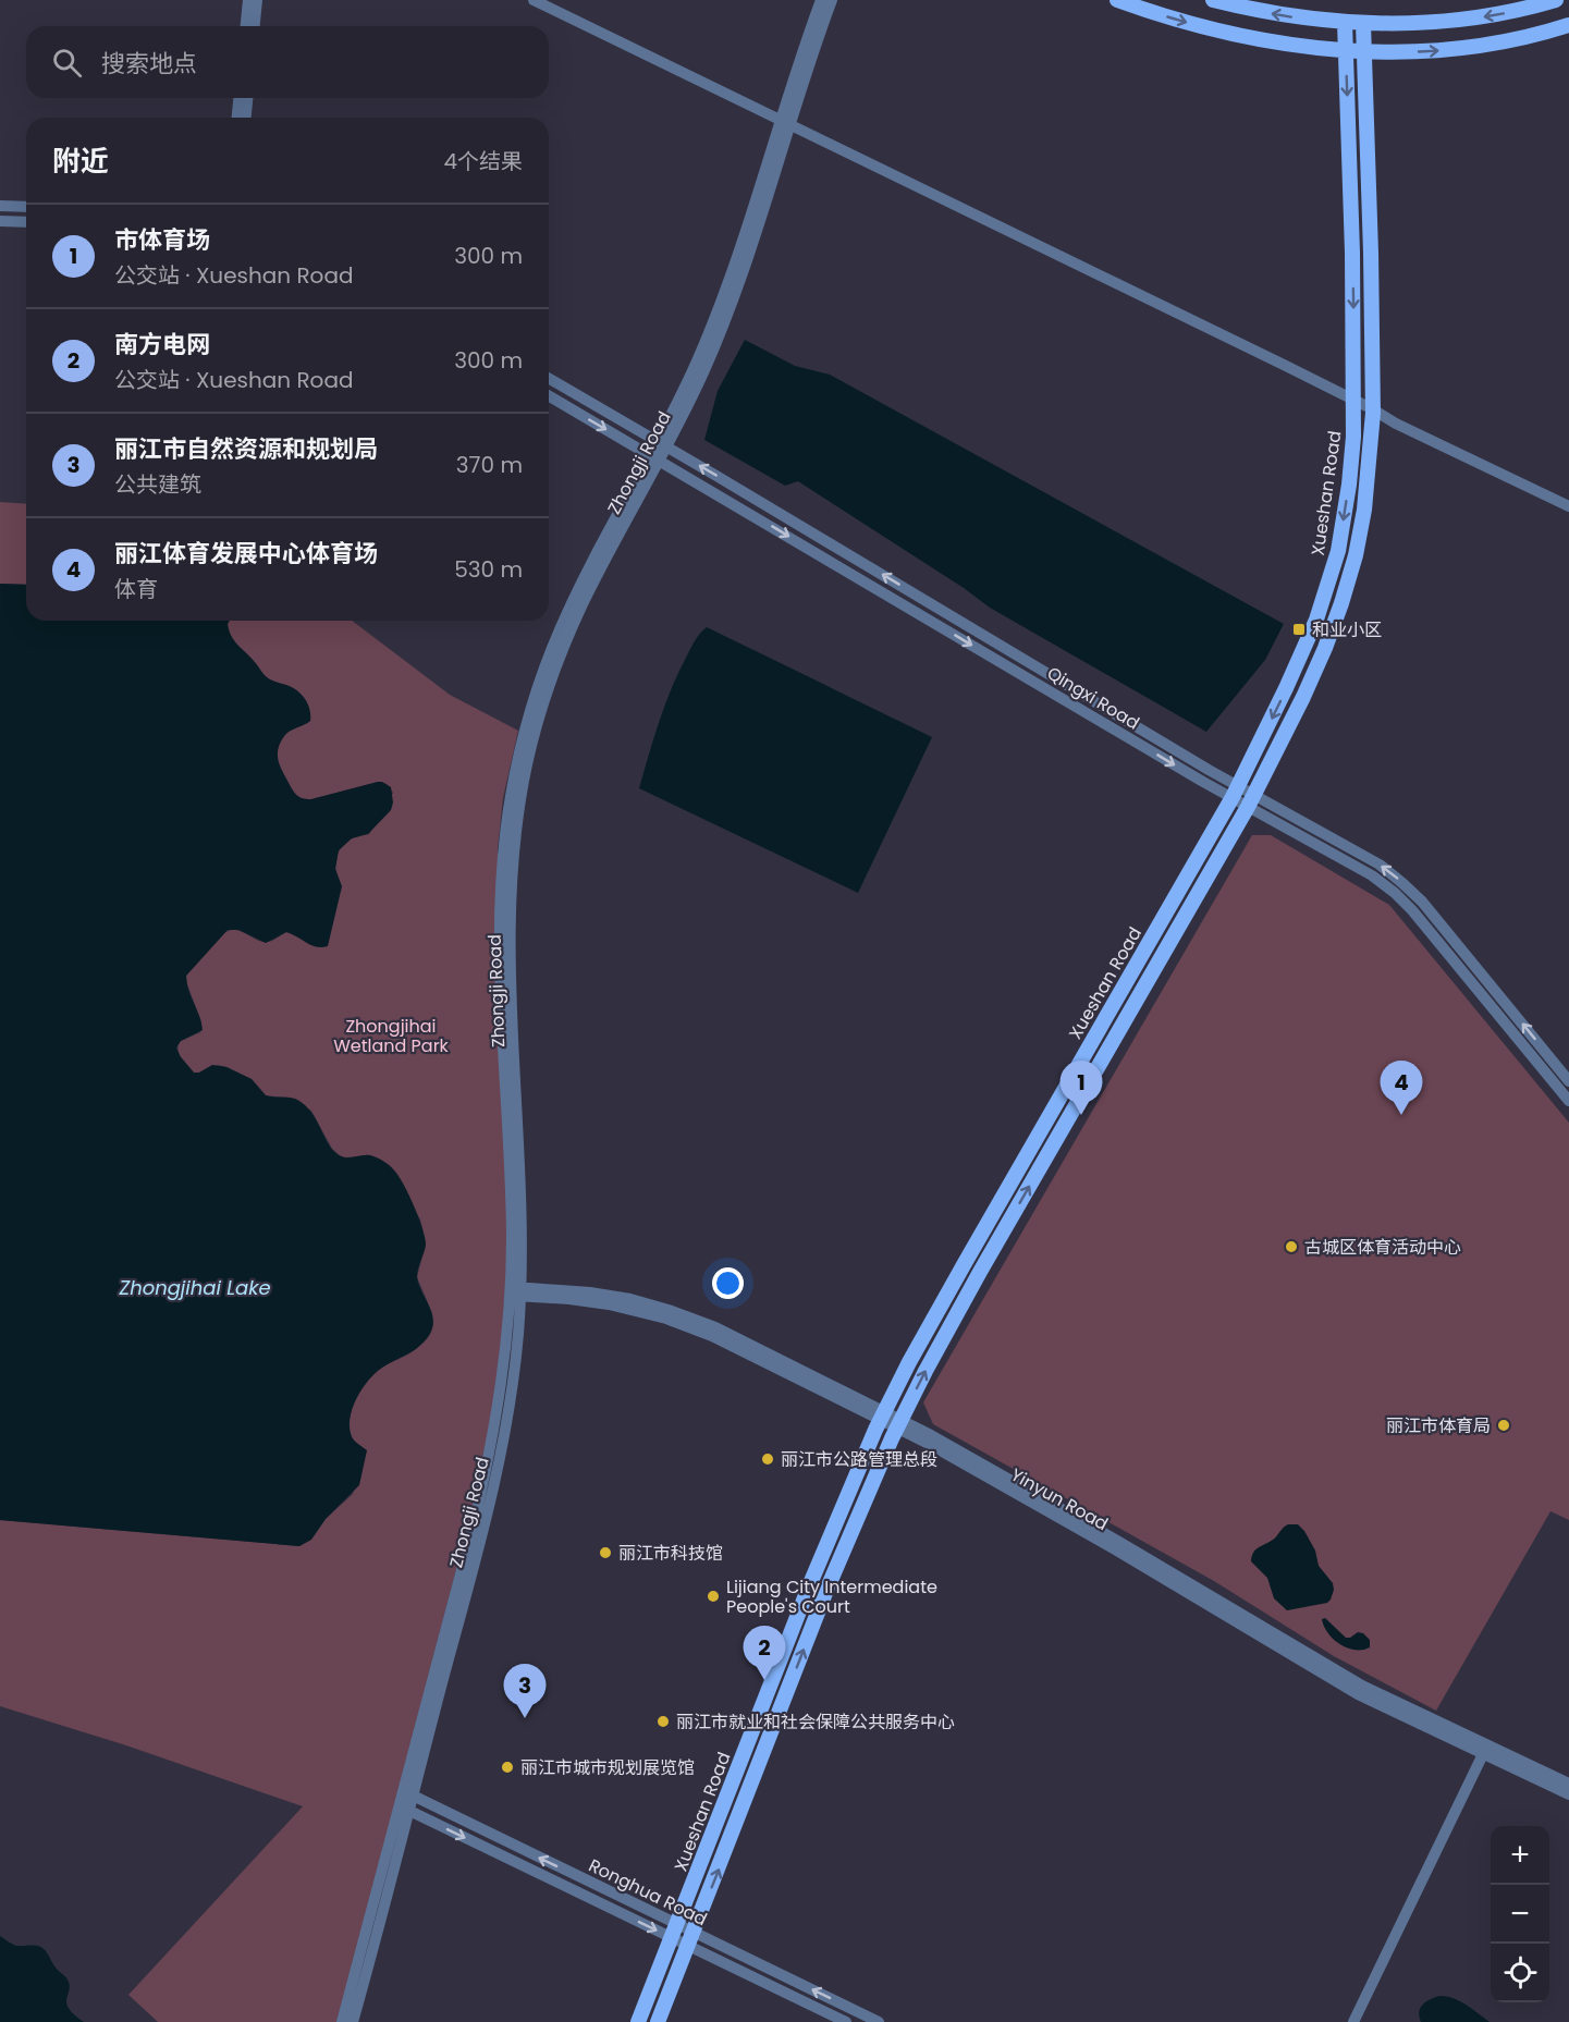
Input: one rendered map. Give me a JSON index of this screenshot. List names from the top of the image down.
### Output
{
  "streets": {
    "main road": ["Xueshan Road"],
    "street": [
      "Zhongji Road",
      "Qingxi Road",
      "Yinyun Road",
      "Ronghua Road"
    ]
  },
  "crossings": [
    ["Zhongji Road", "Qingxi Road"],
    ["Zhongji Road", "Yinyun Road"],
    ["Zhongji Road", "Ronghua Road"],
    ["Xueshan Road", "Qingxi Road"],
    ["Xueshan Road", "Yinyun Road"],
    ["Xueshan Road", "Ronghua Road"]
  ],
  "water": ["Zhongjihai Lake"],
  "parks": ["Zhongjihai Wetland Park"],
  "places": {
    "transit": ["和业小区"],
    "other": [
      "古城区体育活动中心",
      "丽江市体育局",
      "丽江市公路管理总段",
      "丽江市科技馆",
      "Lijiang City Intermediate People's Court",
      "丽江市就业和社会保障公共服务中心",
      "丽江市城市规划展览馆"
    ]
  },
  "page": {
    "search": "搜索地点",
    "heading": ["附近", "4个结果"],
    "list": [
      {
        "mark": "1",
        "name": "市体育场",
        "note": "公交站 · Xueshan Road",
        "value": "300 m"
      },
      {
        "mark": "2",
        "name": "南方电网",
        "note": "公交站 · Xueshan Road",
        "value": "300 m"
      },
      {
        "mark": "3",
        "name": "丽江市自然资源和规划局",
        "note": "公共建筑",
        "value": "370 m"
      },
      {
        "mark": "4",
        "name": "丽江体育发展中心体育场",
        "note": "体育",
        "value": "530 m"
      }
    ],
    "pins": [
      "1",
      "4",
      "2",
      "3"
    ],
    "map_buttons": ["+", "−"]
  }
}
